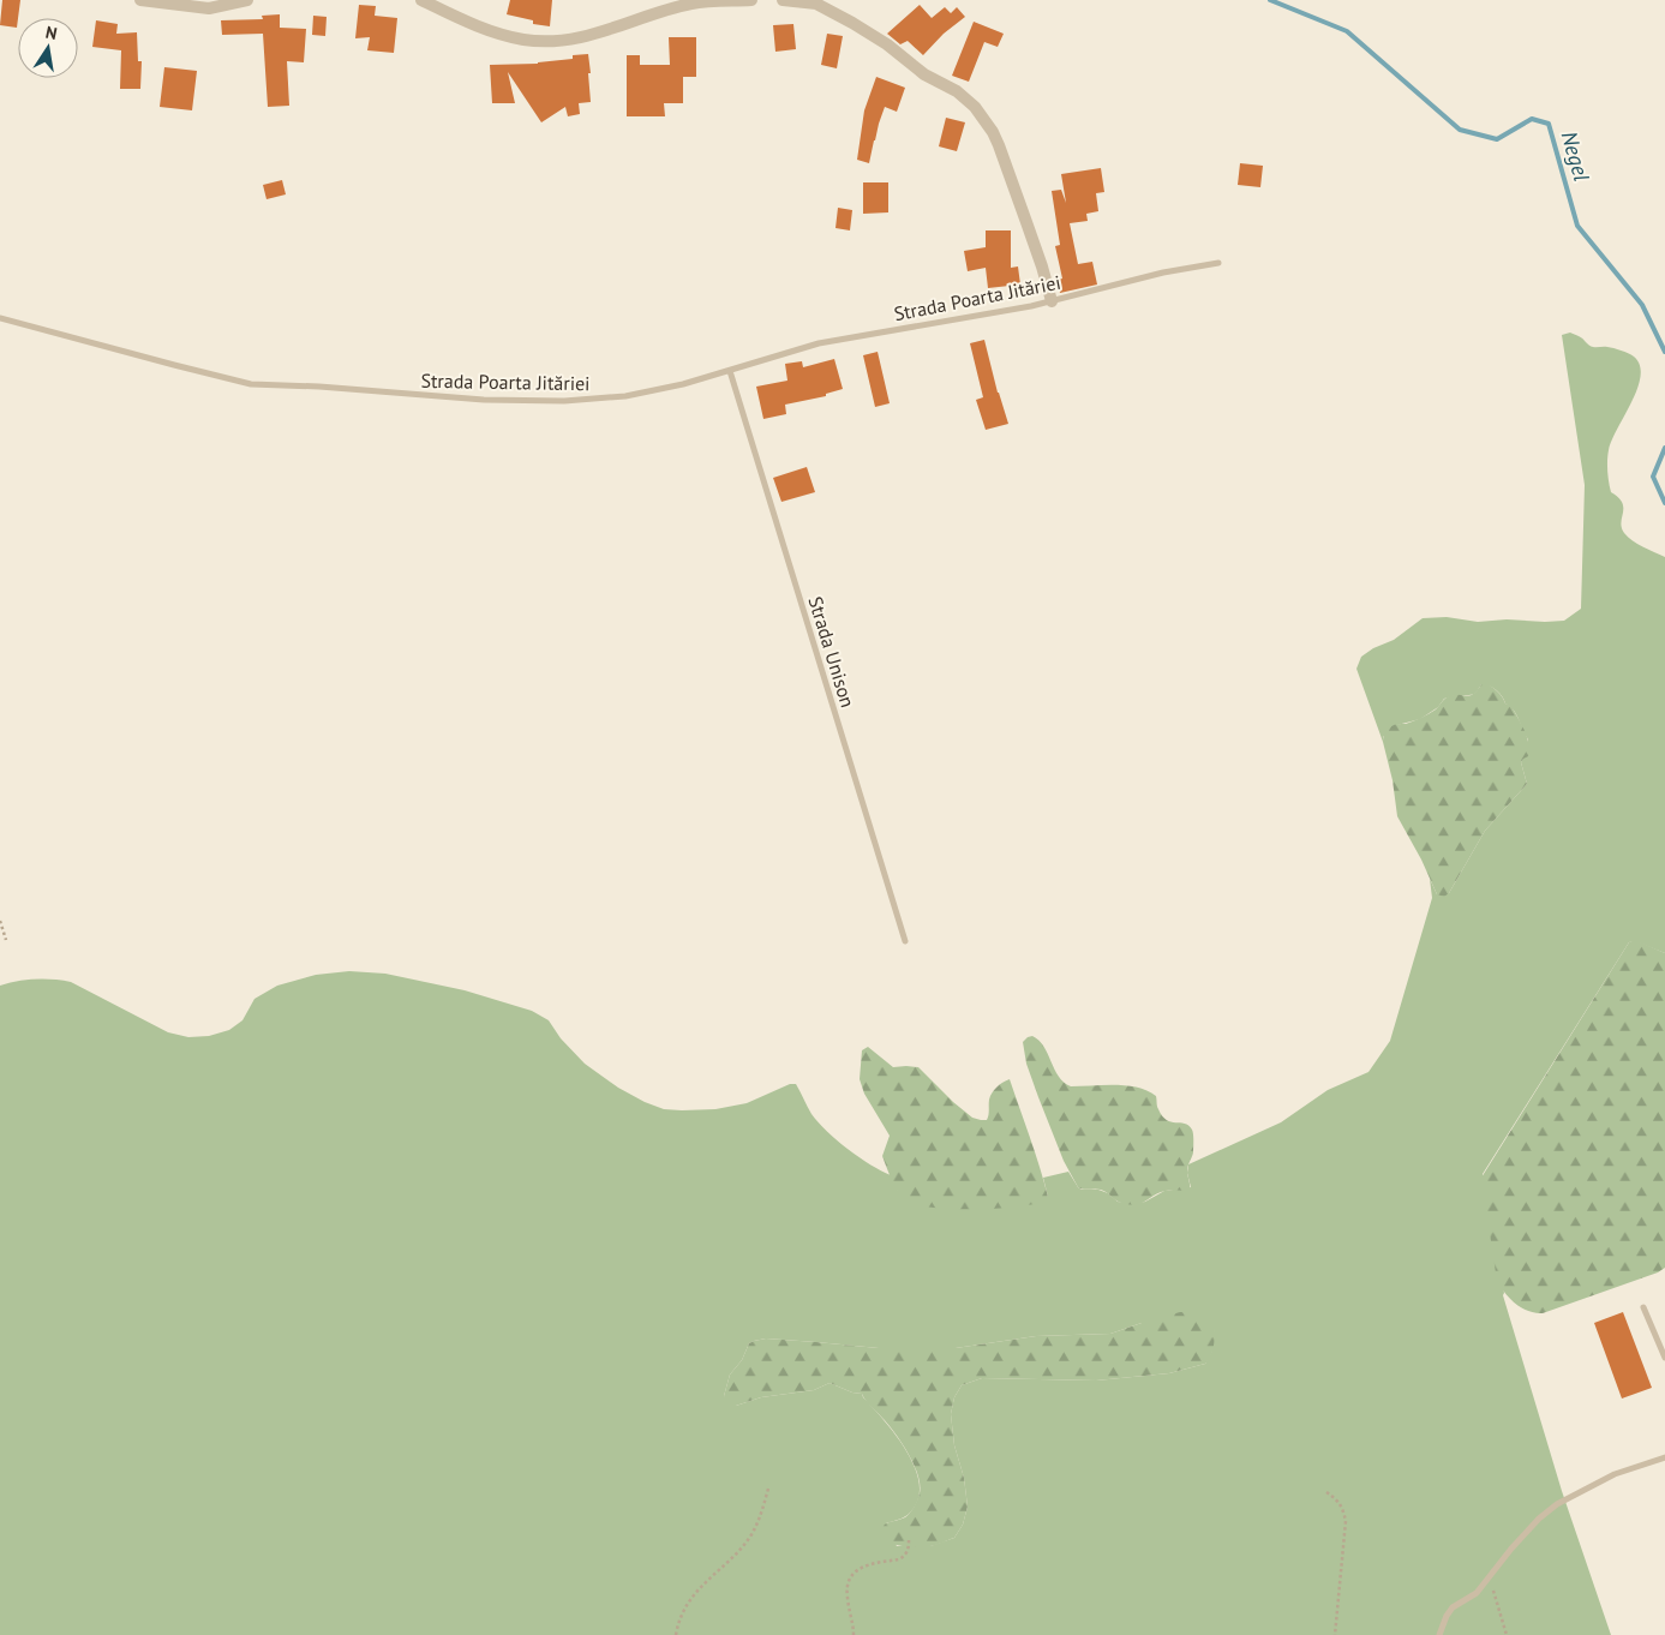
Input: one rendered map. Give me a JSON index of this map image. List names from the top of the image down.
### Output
{
  "streets": {
    "lane": ["Strada Poarta Jităriei", "Strada Unison"]
  },
  "crossings": [
    ["Strada Poarta Jităriei", "Strada Unison"]
  ],
  "water": ["Negel"],
  "north": "top"
}
